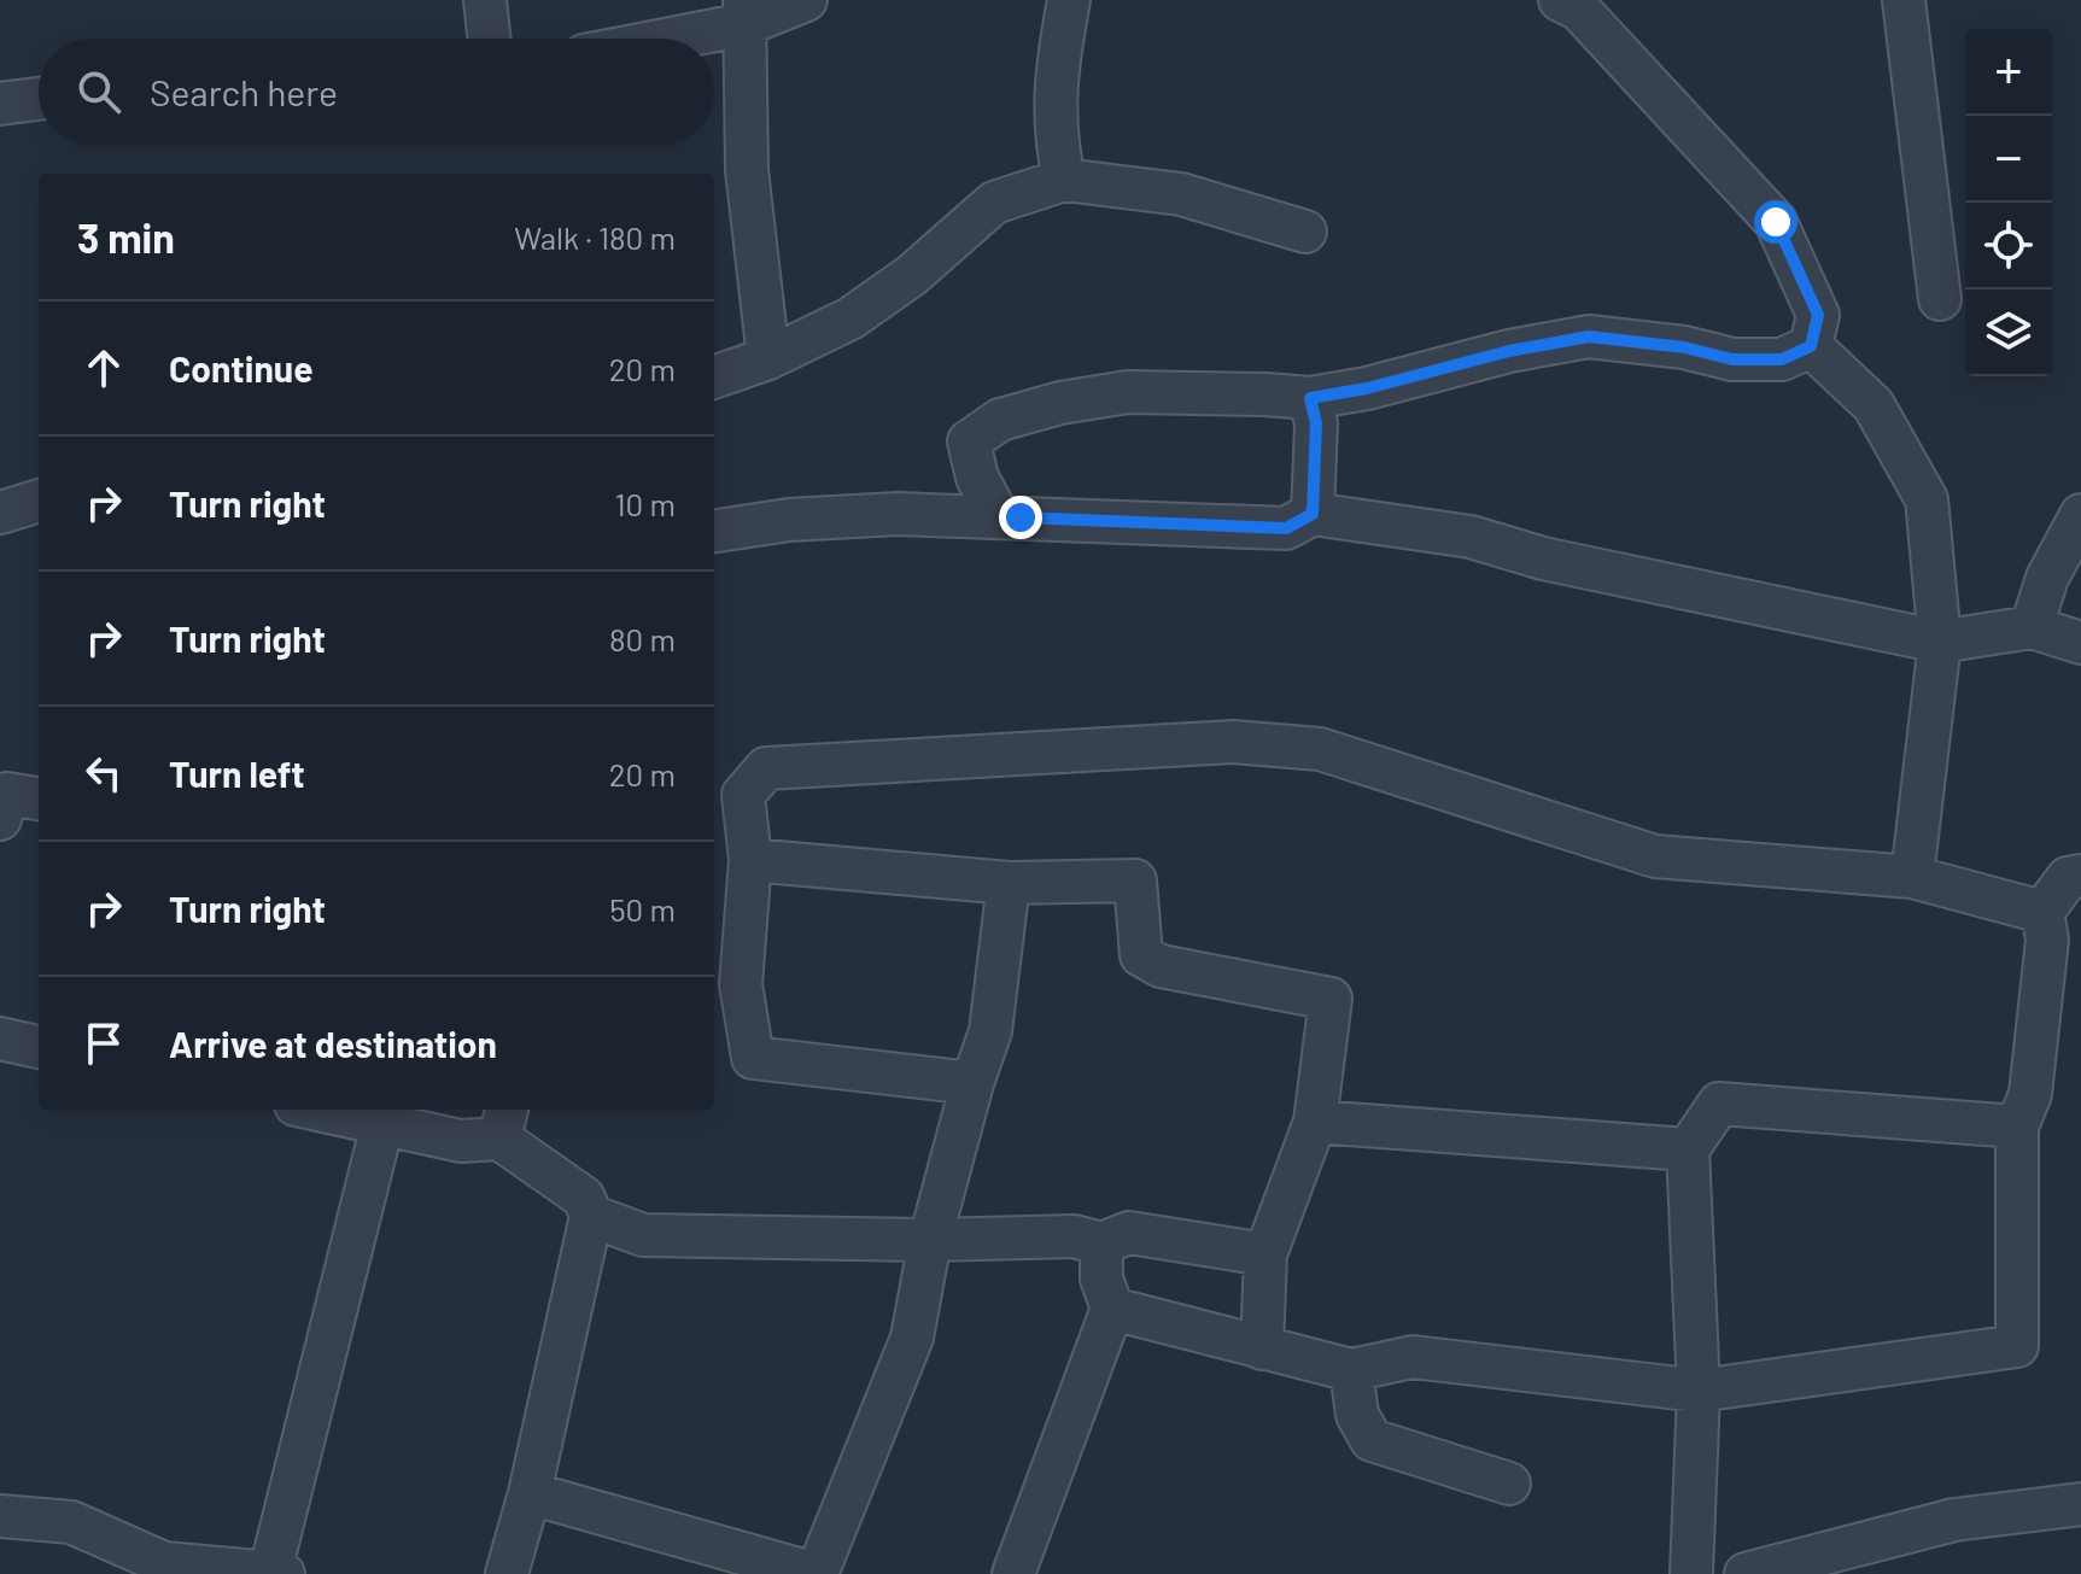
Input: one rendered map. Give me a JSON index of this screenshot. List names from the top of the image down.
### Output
{
  "page": {
    "map_buttons": ["+", "−"],
    "search": "Search here",
    "heading": ["3 min", "Walk · 180 m"],
    "list": [
      ["Continue", "20 m"],
      ["Turn right", "10 m"],
      ["Turn right", "80 m"],
      ["Turn left", "20 m"],
      ["Turn right", "50 m"],
      "Arrive at destination"
    ]
  }
}
